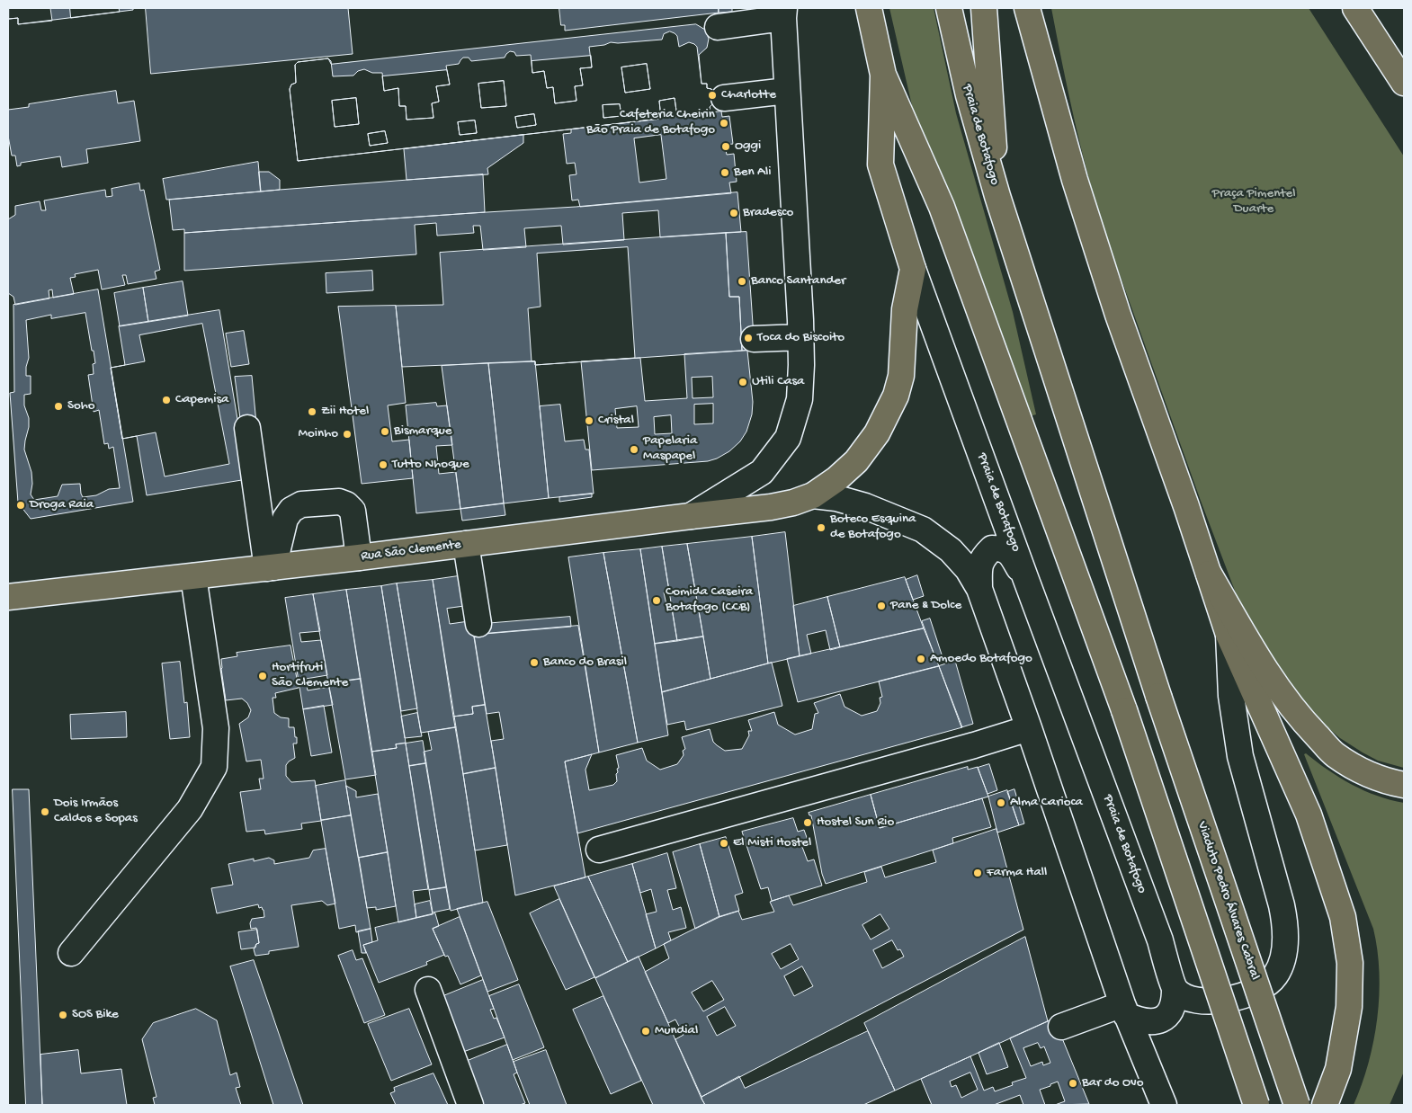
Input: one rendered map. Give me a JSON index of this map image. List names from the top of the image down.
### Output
{
  "streets": {
    "main road": ["Praia de Botafogo", "Rua São Clemente", "Viaduto Pedro Álvares Cabral"]
  },
  "crossings": [
    ["Praia de Botafogo", "Rua São Clemente"],
    ["Praia de Botafogo", "Viaduto Pedro Álvares Cabral"]
  ],
  "parks": ["Praça Pimentel Duarte"],
  "places": [
    "Charlotte",
    "Cafeteria Cheirin Bão Praia de Botafogo",
    "Oggi",
    "Ben Ali",
    "Bradesco",
    "Banco Santander",
    "Toca do Biscoito",
    "Utili Casa",
    "Capemisa",
    "Soho",
    "Zii Hotel",
    "Cristal",
    "Bismarque",
    "Moinho",
    "Papelaria Maspapel",
    "Tutto Nhoque",
    "Droga Raia",
    "Boteco Esquina de Botafogo",
    "Comida Caseira Botafogo (CCB)",
    "Pane & Dolce",
    "Amoedo Botafogo",
    "Banco do Brasil",
    "Hortifruti São Clemente",
    "Alma Carioca",
    "Dois Irmãos Caldos e Sopas",
    "Hostel Sun Rio",
    "El Misti Hostel",
    "Farma Hall",
    "SOS Bike",
    "Mundial",
    "Bar do Ovo"
  ]
}
